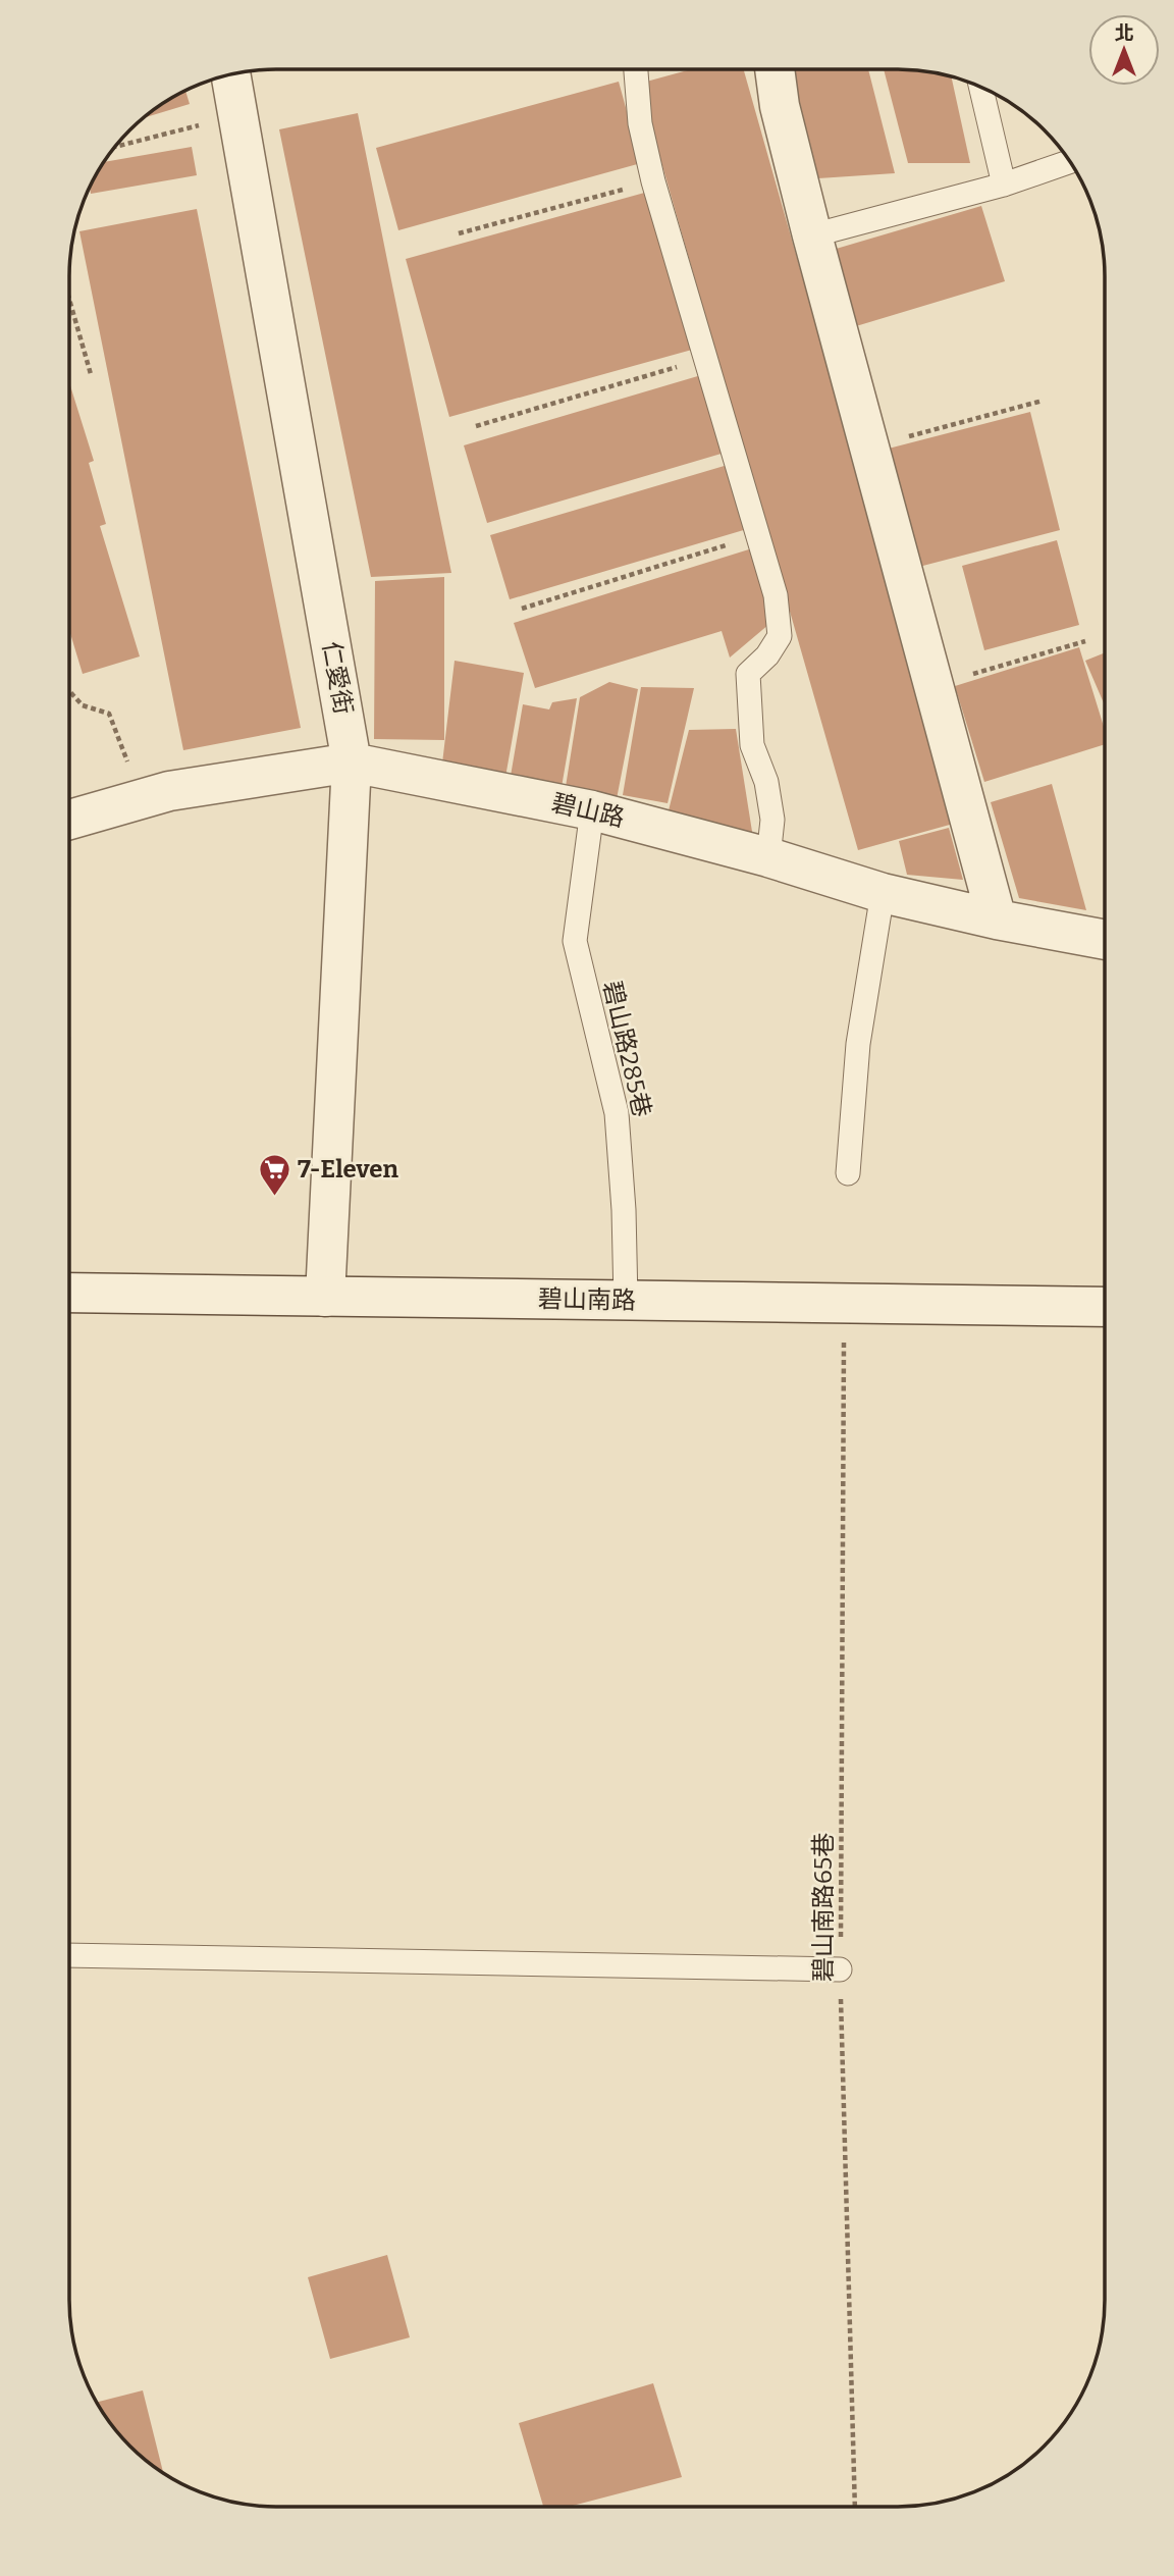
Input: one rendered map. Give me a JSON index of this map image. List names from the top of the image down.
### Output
{
  "streets": {
    "street": ["仁愛街", "碧山路", "碧山南路"],
    "lane": ["碧山路285巷"],
    "path": ["碧山南路65巷"]
  },
  "crossings": [
    ["仁愛街", "碧山路"],
    ["仁愛街", "碧山南路"],
    ["碧山路", "碧山路285巷"],
    ["碧山路285巷", "碧山南路"],
    ["碧山南路", "碧山南路65巷"]
  ],
  "places": {
    "supermarket": ["7-Eleven"]
  },
  "north": "top"
}
